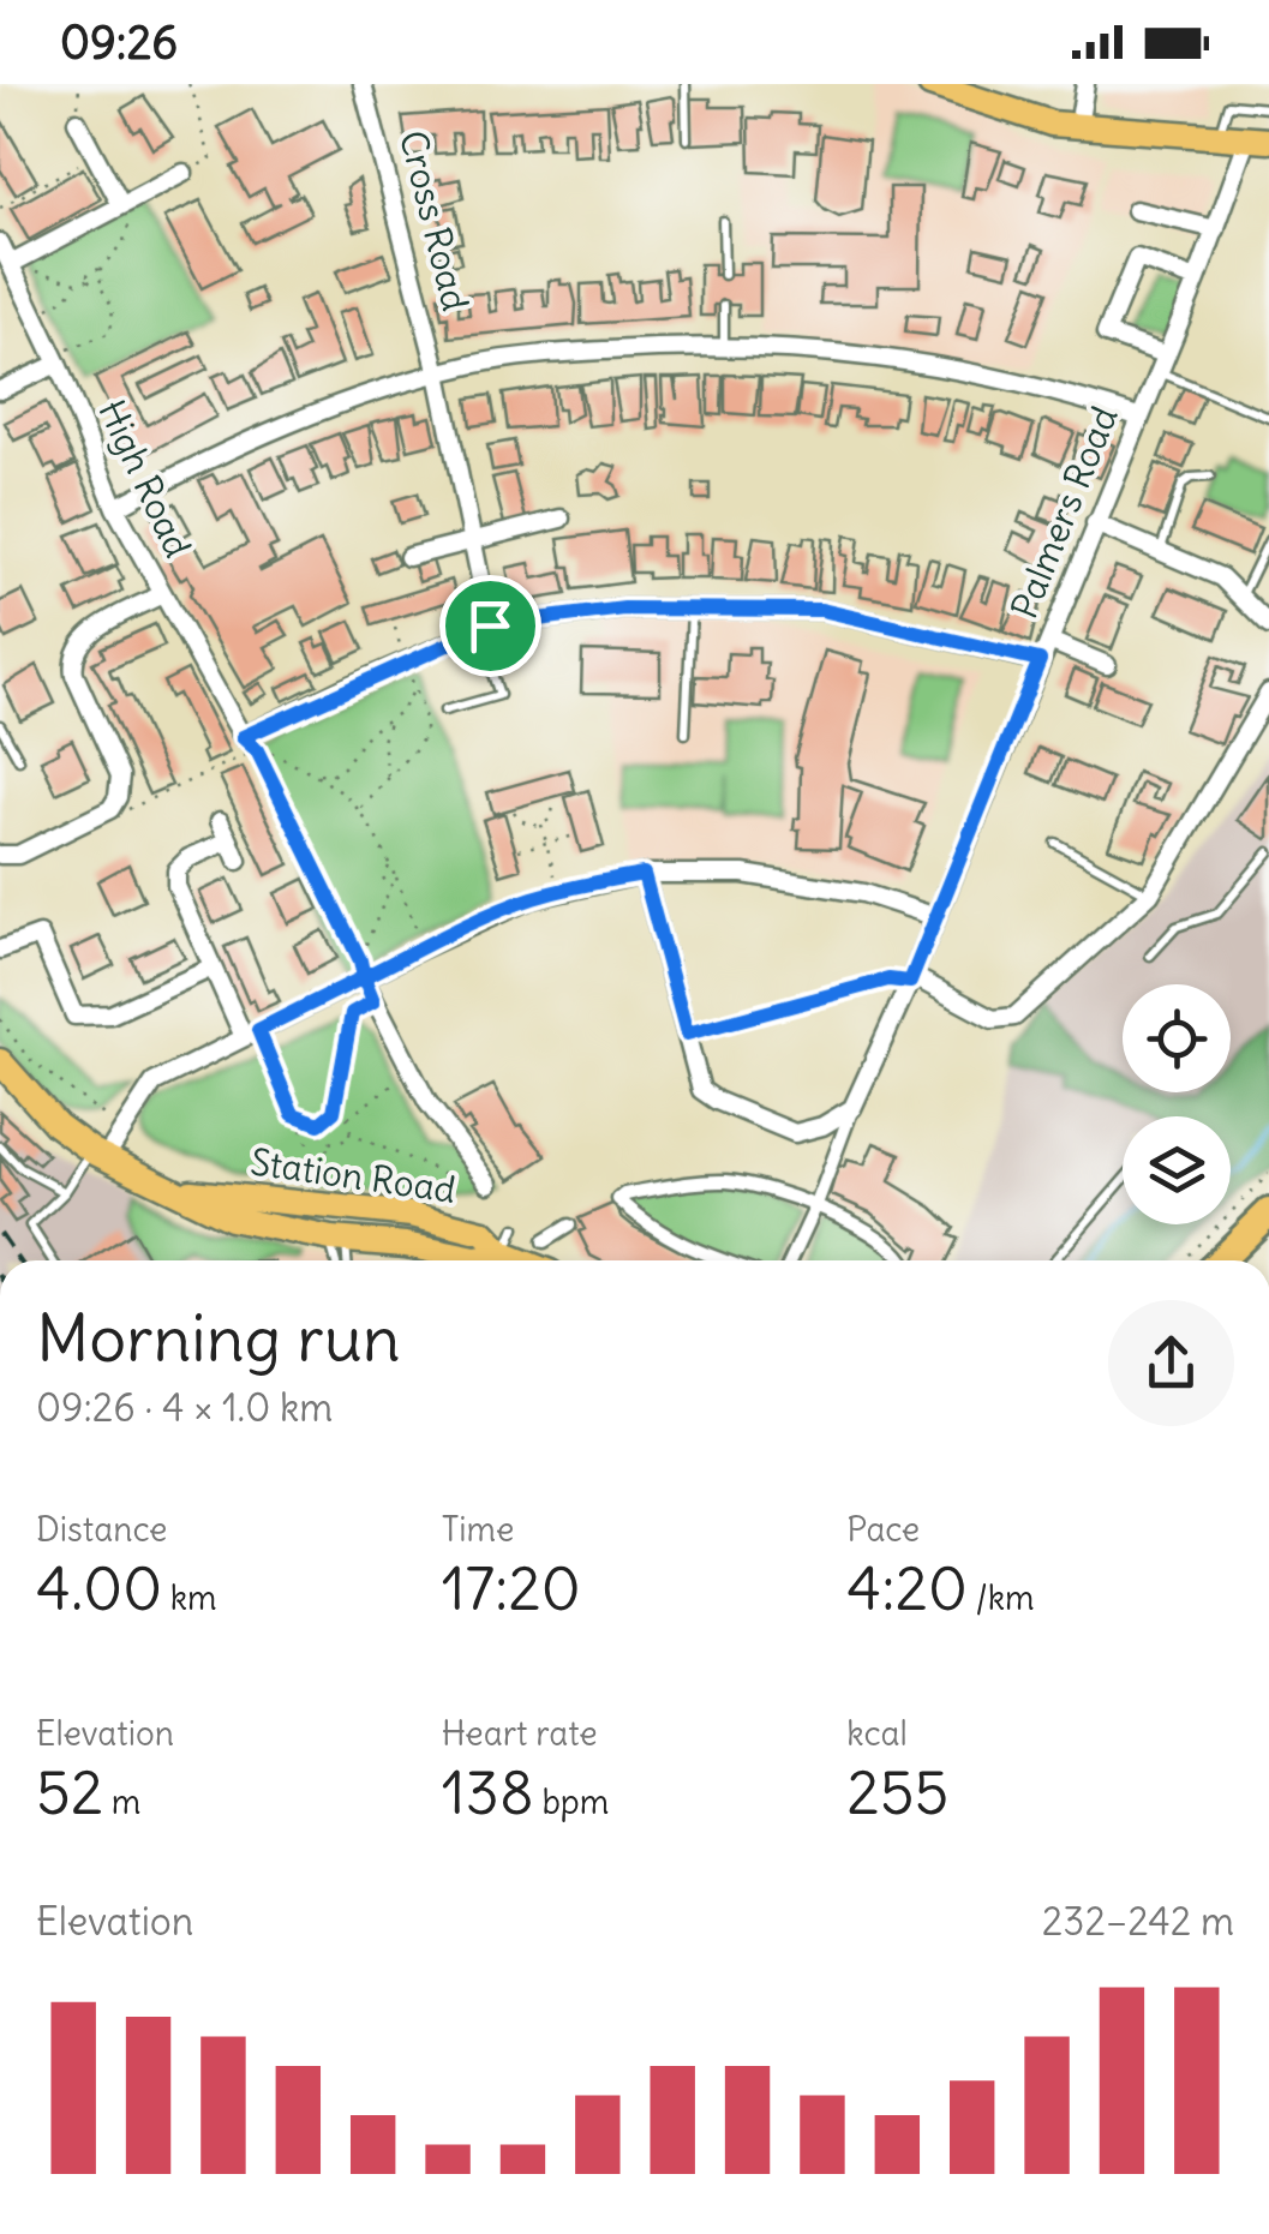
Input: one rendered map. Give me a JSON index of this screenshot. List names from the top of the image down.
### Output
{
  "streets": {
    "main road": ["Station Road"],
    "street": ["Cross Road", "High Road", "Palmers Road"]
  },
  "page": {
    "status": "09:26",
    "heading": ["Morning run", "09:26 · 4 × 1.0 km"],
    "stats": [
      ["Distance", "4.00 km"],
      ["Time", "17:20"],
      ["Pace", "4:20 /km"],
      ["Elevation", "52 m"],
      ["Heart rate", "138 bpm"],
      ["kcal", "255"]
    ],
    "chart": ["Elevation", "232–242 m"]
  }
}
